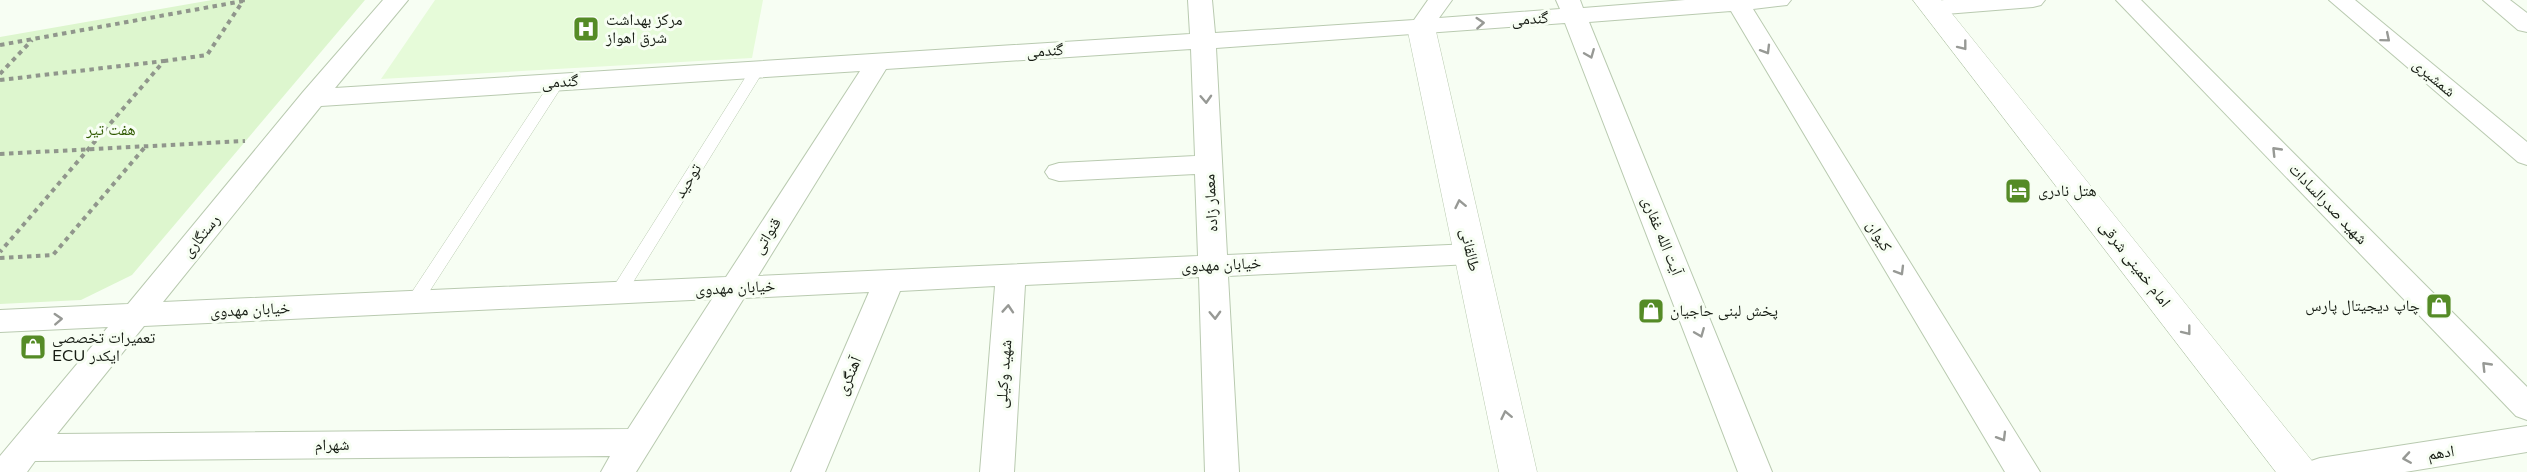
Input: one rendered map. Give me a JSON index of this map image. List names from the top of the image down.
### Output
{
  "streets": {
    "main road": ["طالقانی", "امام خمینی شرقی"],
    "street": [
      "گندمی",
      "شمشیری",
      "معمار زاده",
      "شهید صدرالسادات",
      "رستگاری",
      "قنواتی",
      "آیت الله غفاری",
      "کیوان",
      "خیابان مهدوی",
      "شهید وکیلی",
      "آهنگری",
      "شهرام",
      "ادهم"
    ],
    "lane": ["توحید"]
  },
  "crossings": [
    ["گندمی", "توحید"],
    ["گندمی", "معمار زاده"],
    ["گندمی", "رستگاری"],
    ["گندمی", "قنواتی"],
    ["گندمی", "آیت الله غفاری"],
    ["گندمی", "کیوان"],
    ["گندمی", "طالقانی"],
    ["توحید", "خیابان مهدوی"],
    ["معمار زاده", "خیابان مهدوی"],
    ["رستگاری", "خیابان مهدوی"],
    ["رستگاری", "شهرام"],
    ["قنواتی", "خیابان مهدوی"],
    ["قنواتی", "شهرام"],
    ["طالقانی", "خیابان مهدوی"],
    ["خیابان مهدوی", "شهید وکیلی"],
    ["خیابان مهدوی", "آهنگری"]
  ],
  "one_way": [
    "شمشیری",
    "معمار زاده",
    "شهید صدرالسادات",
    "آیت الله غفاری",
    "کیوان",
    "طالقانی",
    "امام خمینی شرقی",
    "شهید وکیلی",
    "ادهم"
  ],
  "parks": ["هفت تیر"],
  "places": {
    "hospital": ["مرکز بهداشت شرق اهواز"],
    "hotel": ["هتل نادری"],
    "shop": ["چاپ دیجیتال پارس", "پخش لبنی حاجیان", "تعمیرات تخصصی ECU ایکدر"]
  }
}
